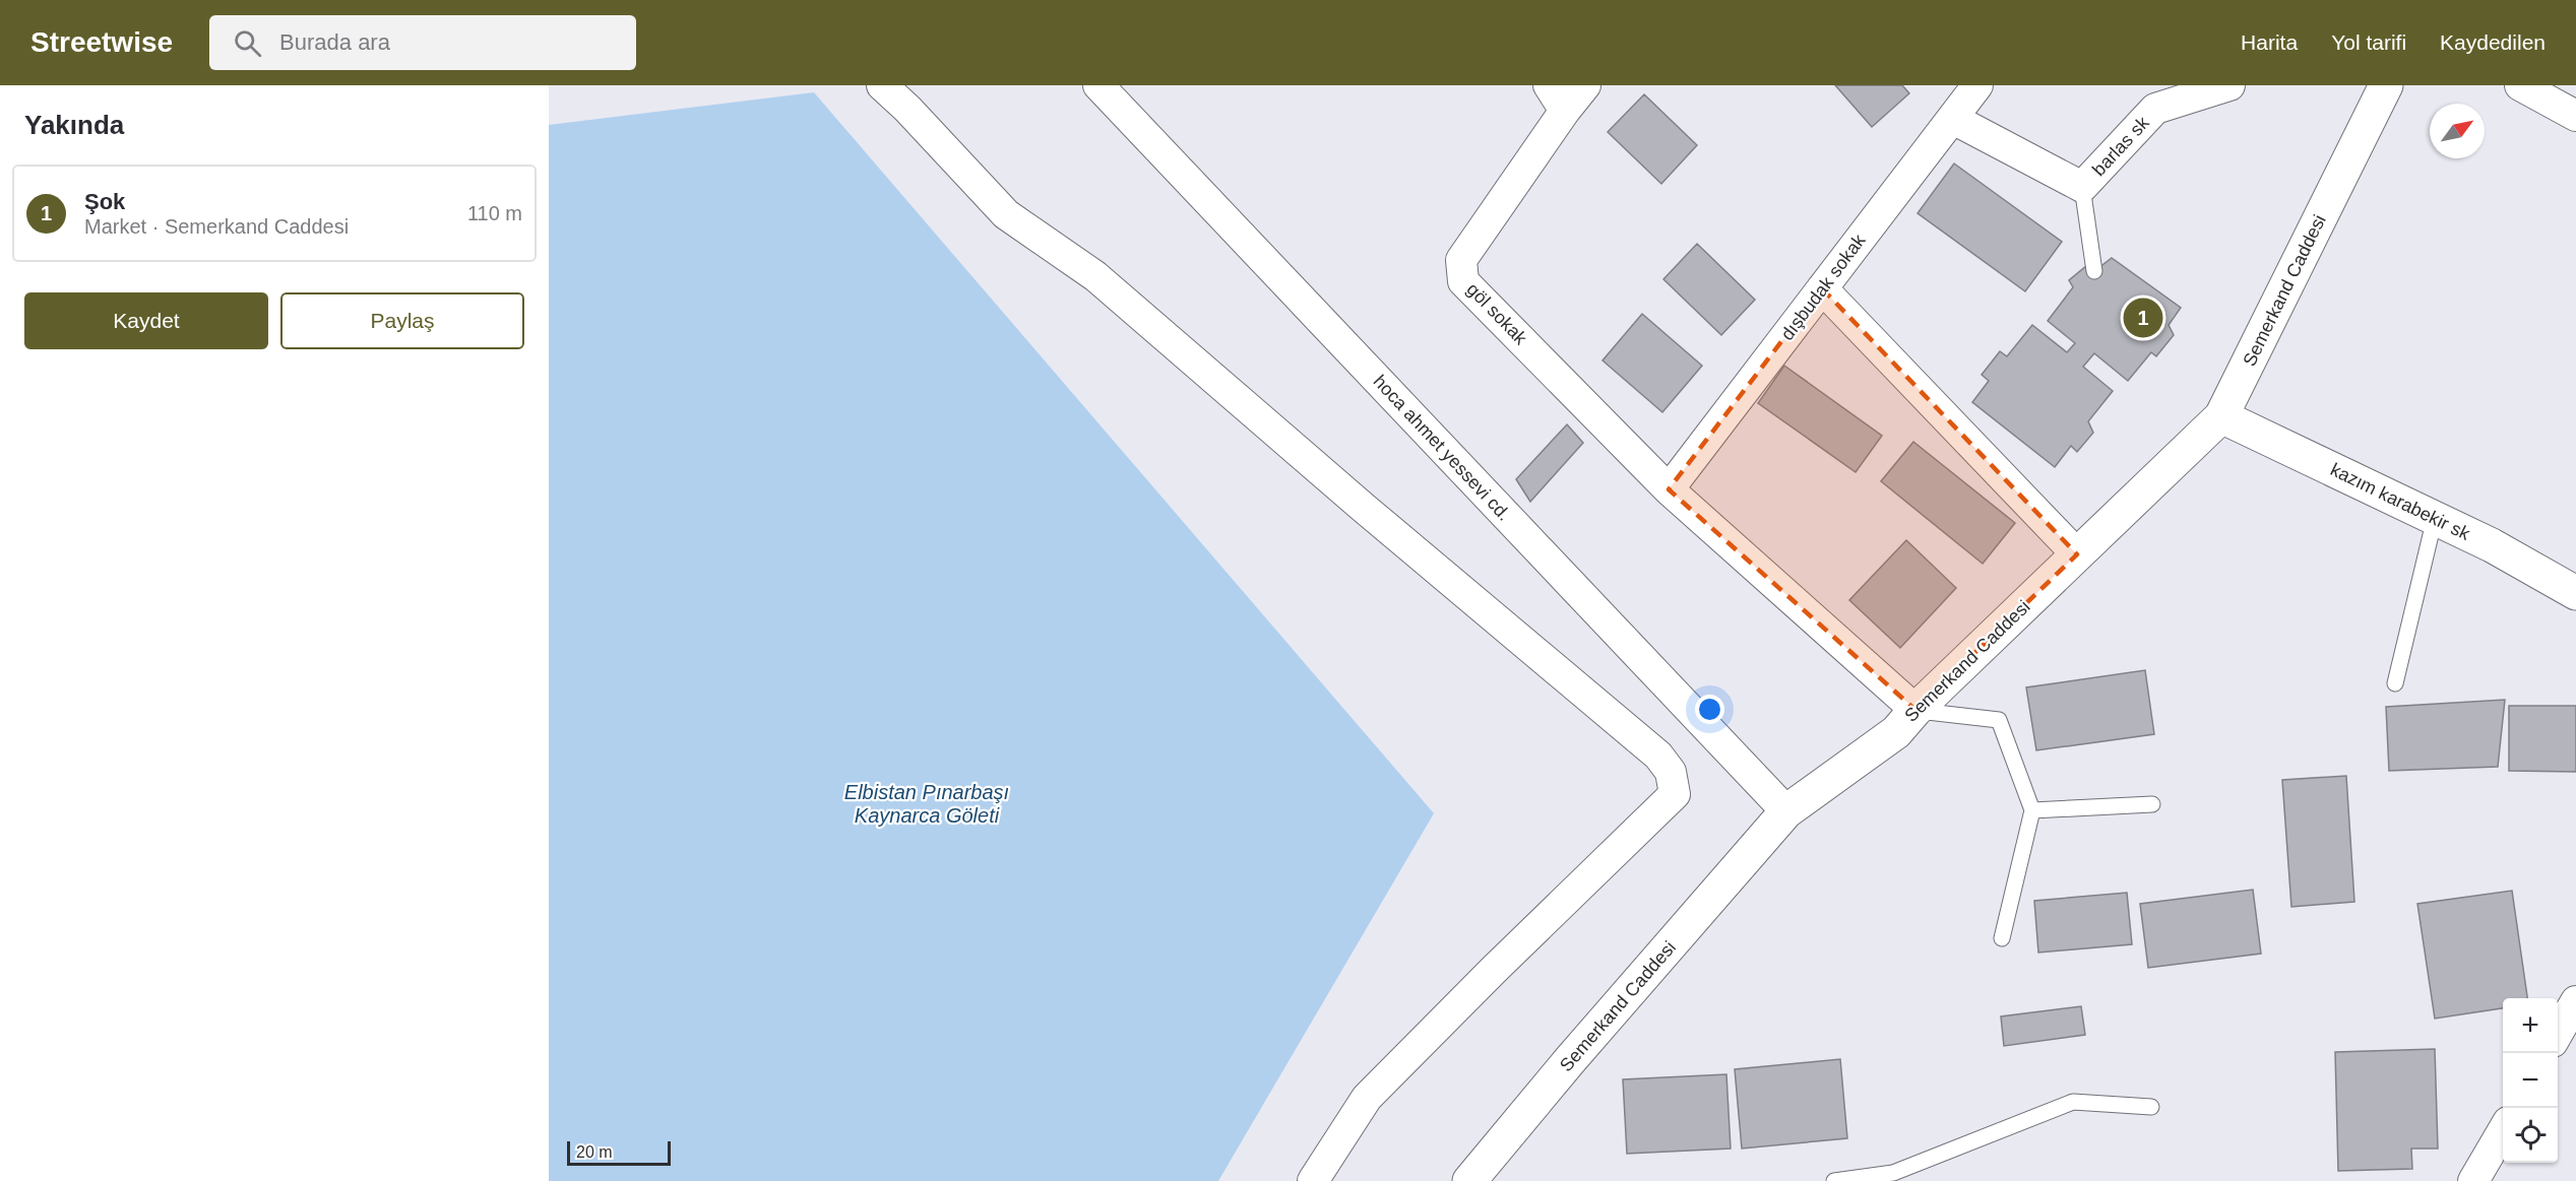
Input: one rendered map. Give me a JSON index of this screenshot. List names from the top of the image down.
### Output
{
  "streets": {
    "street": [
      "barlas sk",
      "dışbudak sokak",
      "Semerkand Caddesi",
      "göl sokak",
      "hoca ahmet yessevi cd.",
      "kazım karabekir sk"
    ]
  },
  "crossings": [
    ["barlas sk", "dışbudak sokak"],
    ["dışbudak sokak", "göl sokak"],
    ["Semerkand Caddesi", "göl sokak"],
    ["Semerkand Caddesi", "hoca ahmet yessevi cd."],
    ["Semerkand Caddesi", "kazım karabekir sk"]
  ],
  "water": ["Elbistan Pınarbaşı Kaynarca Göleti"],
  "scale_bar": "20 m",
  "north": "top right",
  "page": {
    "header": "Streetwise",
    "search": "Burada ara",
    "nav": ["Harita", "Yol tarifi", "Kaydedilen"],
    "heading": "Yakında",
    "list": [
      {
        "mark": "1",
        "name": "Şok",
        "note": "Market · Semerkand Caddesi",
        "value": "110 m"
      }
    ],
    "buttons": ["Kaydet", "Paylaş"],
    "pins": "1",
    "map_buttons": ["+", "−"],
    "scale": "20 m"
  }
}
